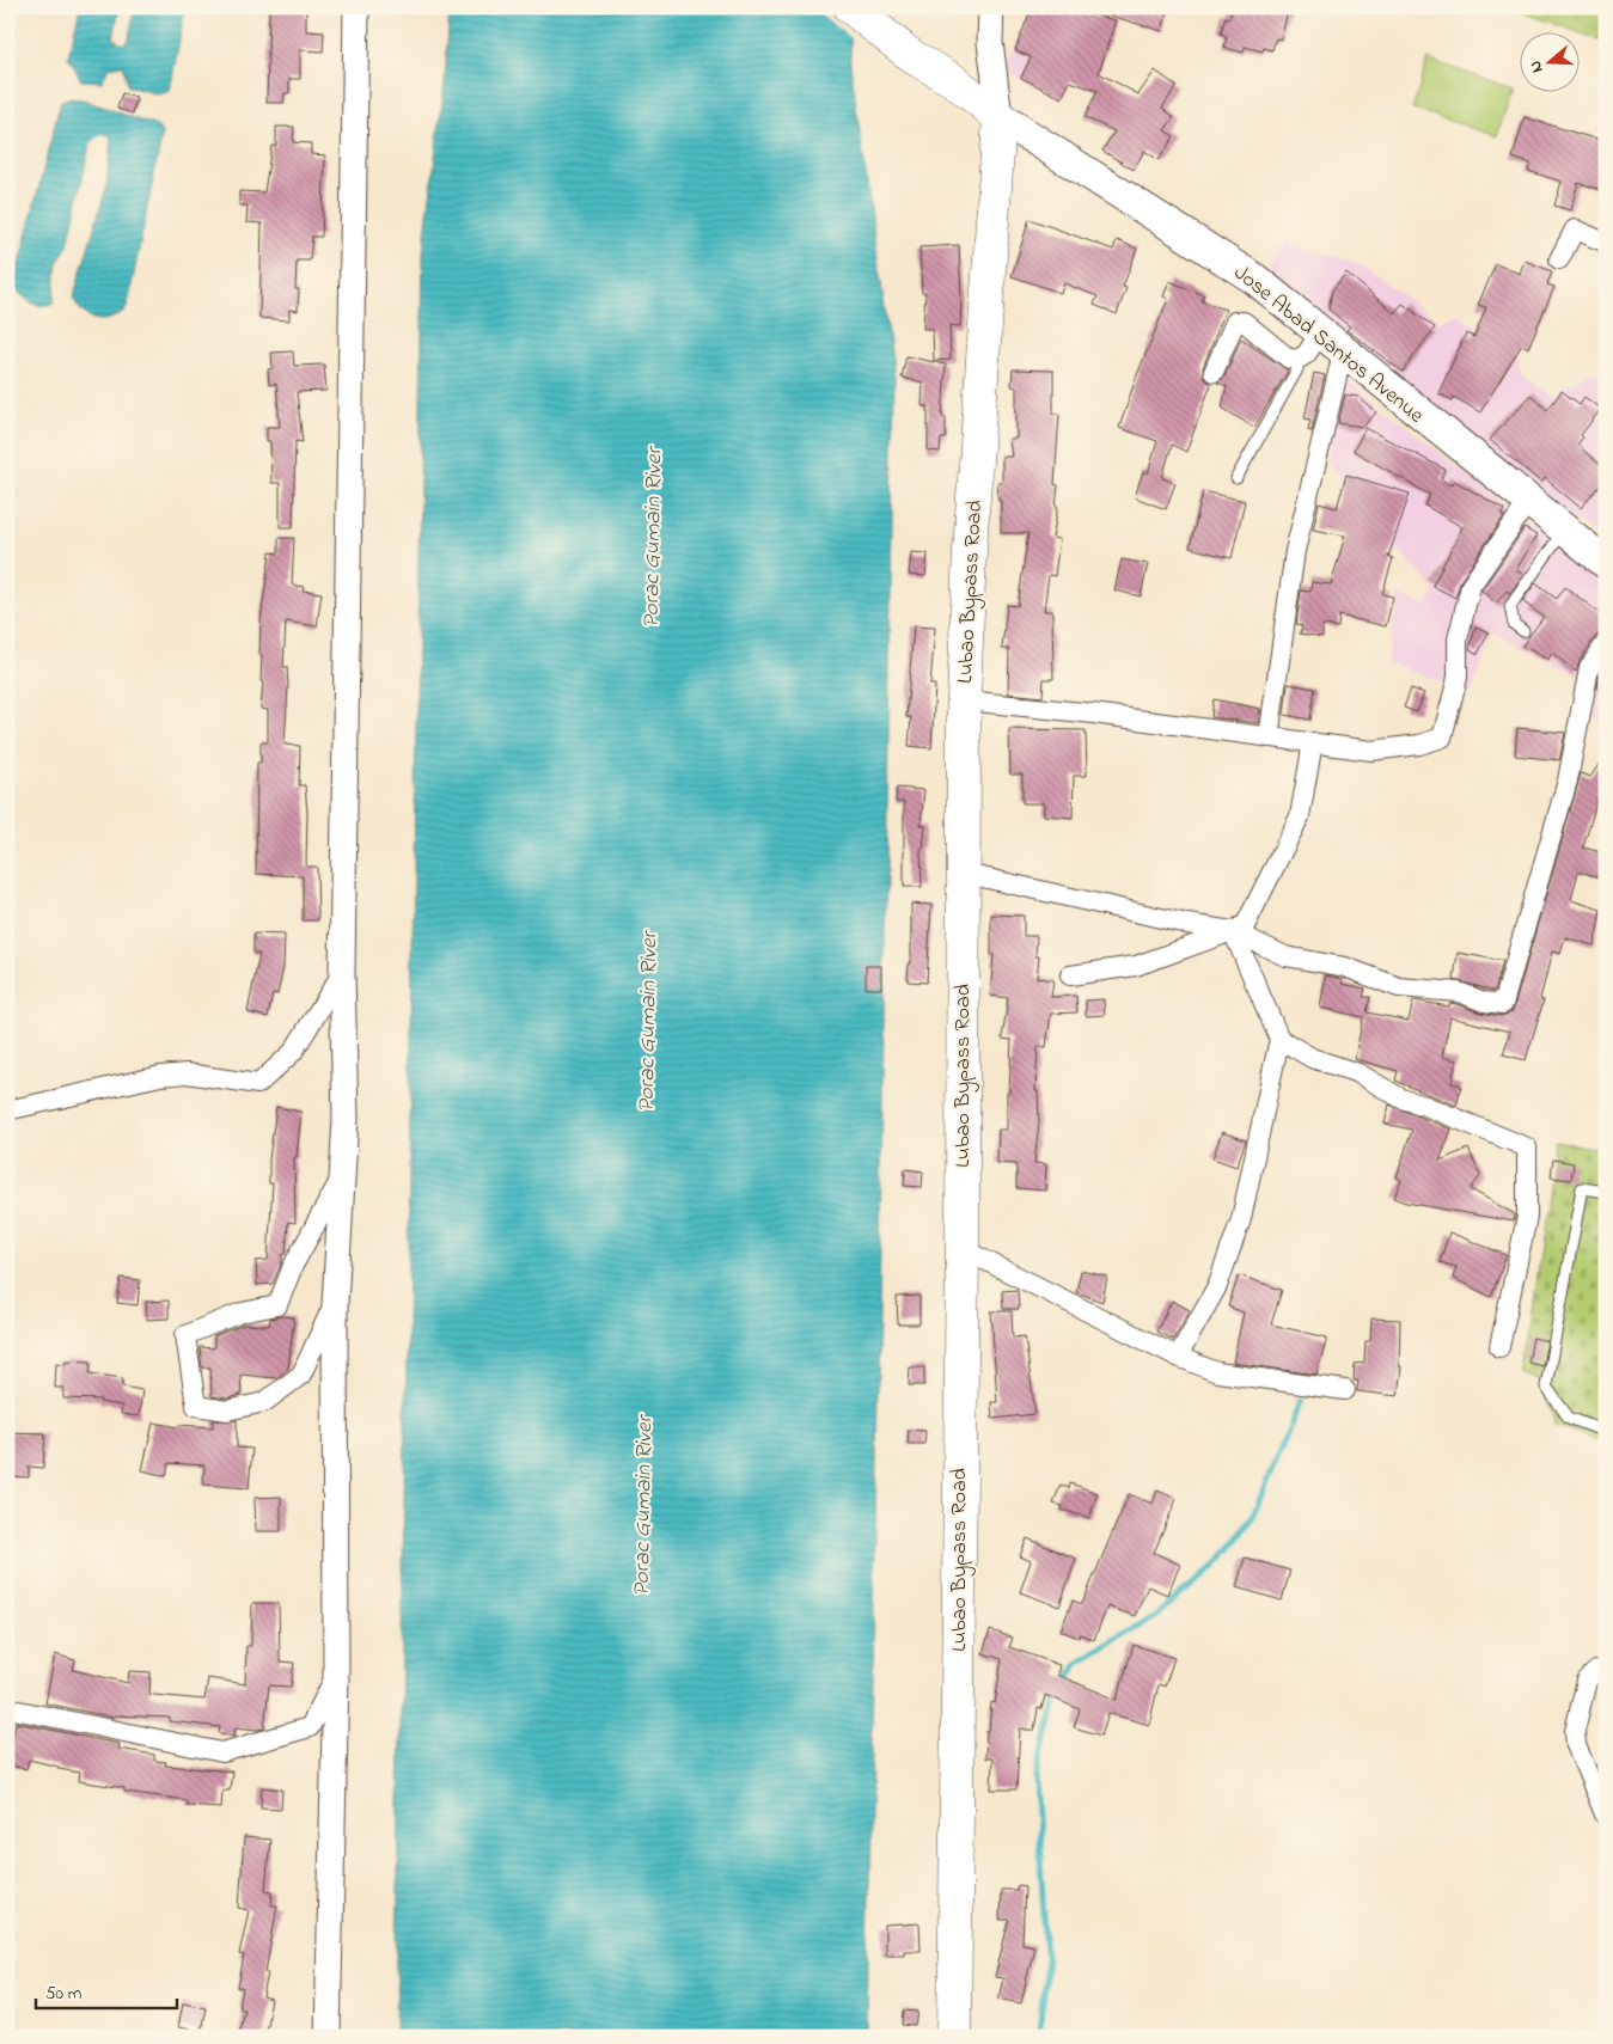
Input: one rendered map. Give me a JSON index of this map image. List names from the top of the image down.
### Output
{
  "streets": {
    "highway": ["Jose Abad Santos Avenue", "Lubao Bypass Road"]
  },
  "crossings": [
    ["Jose Abad Santos Avenue", "Lubao Bypass Road"]
  ],
  "water": ["Porac Gumain River"],
  "scale_bar": "50 m",
  "north": "left"
}
